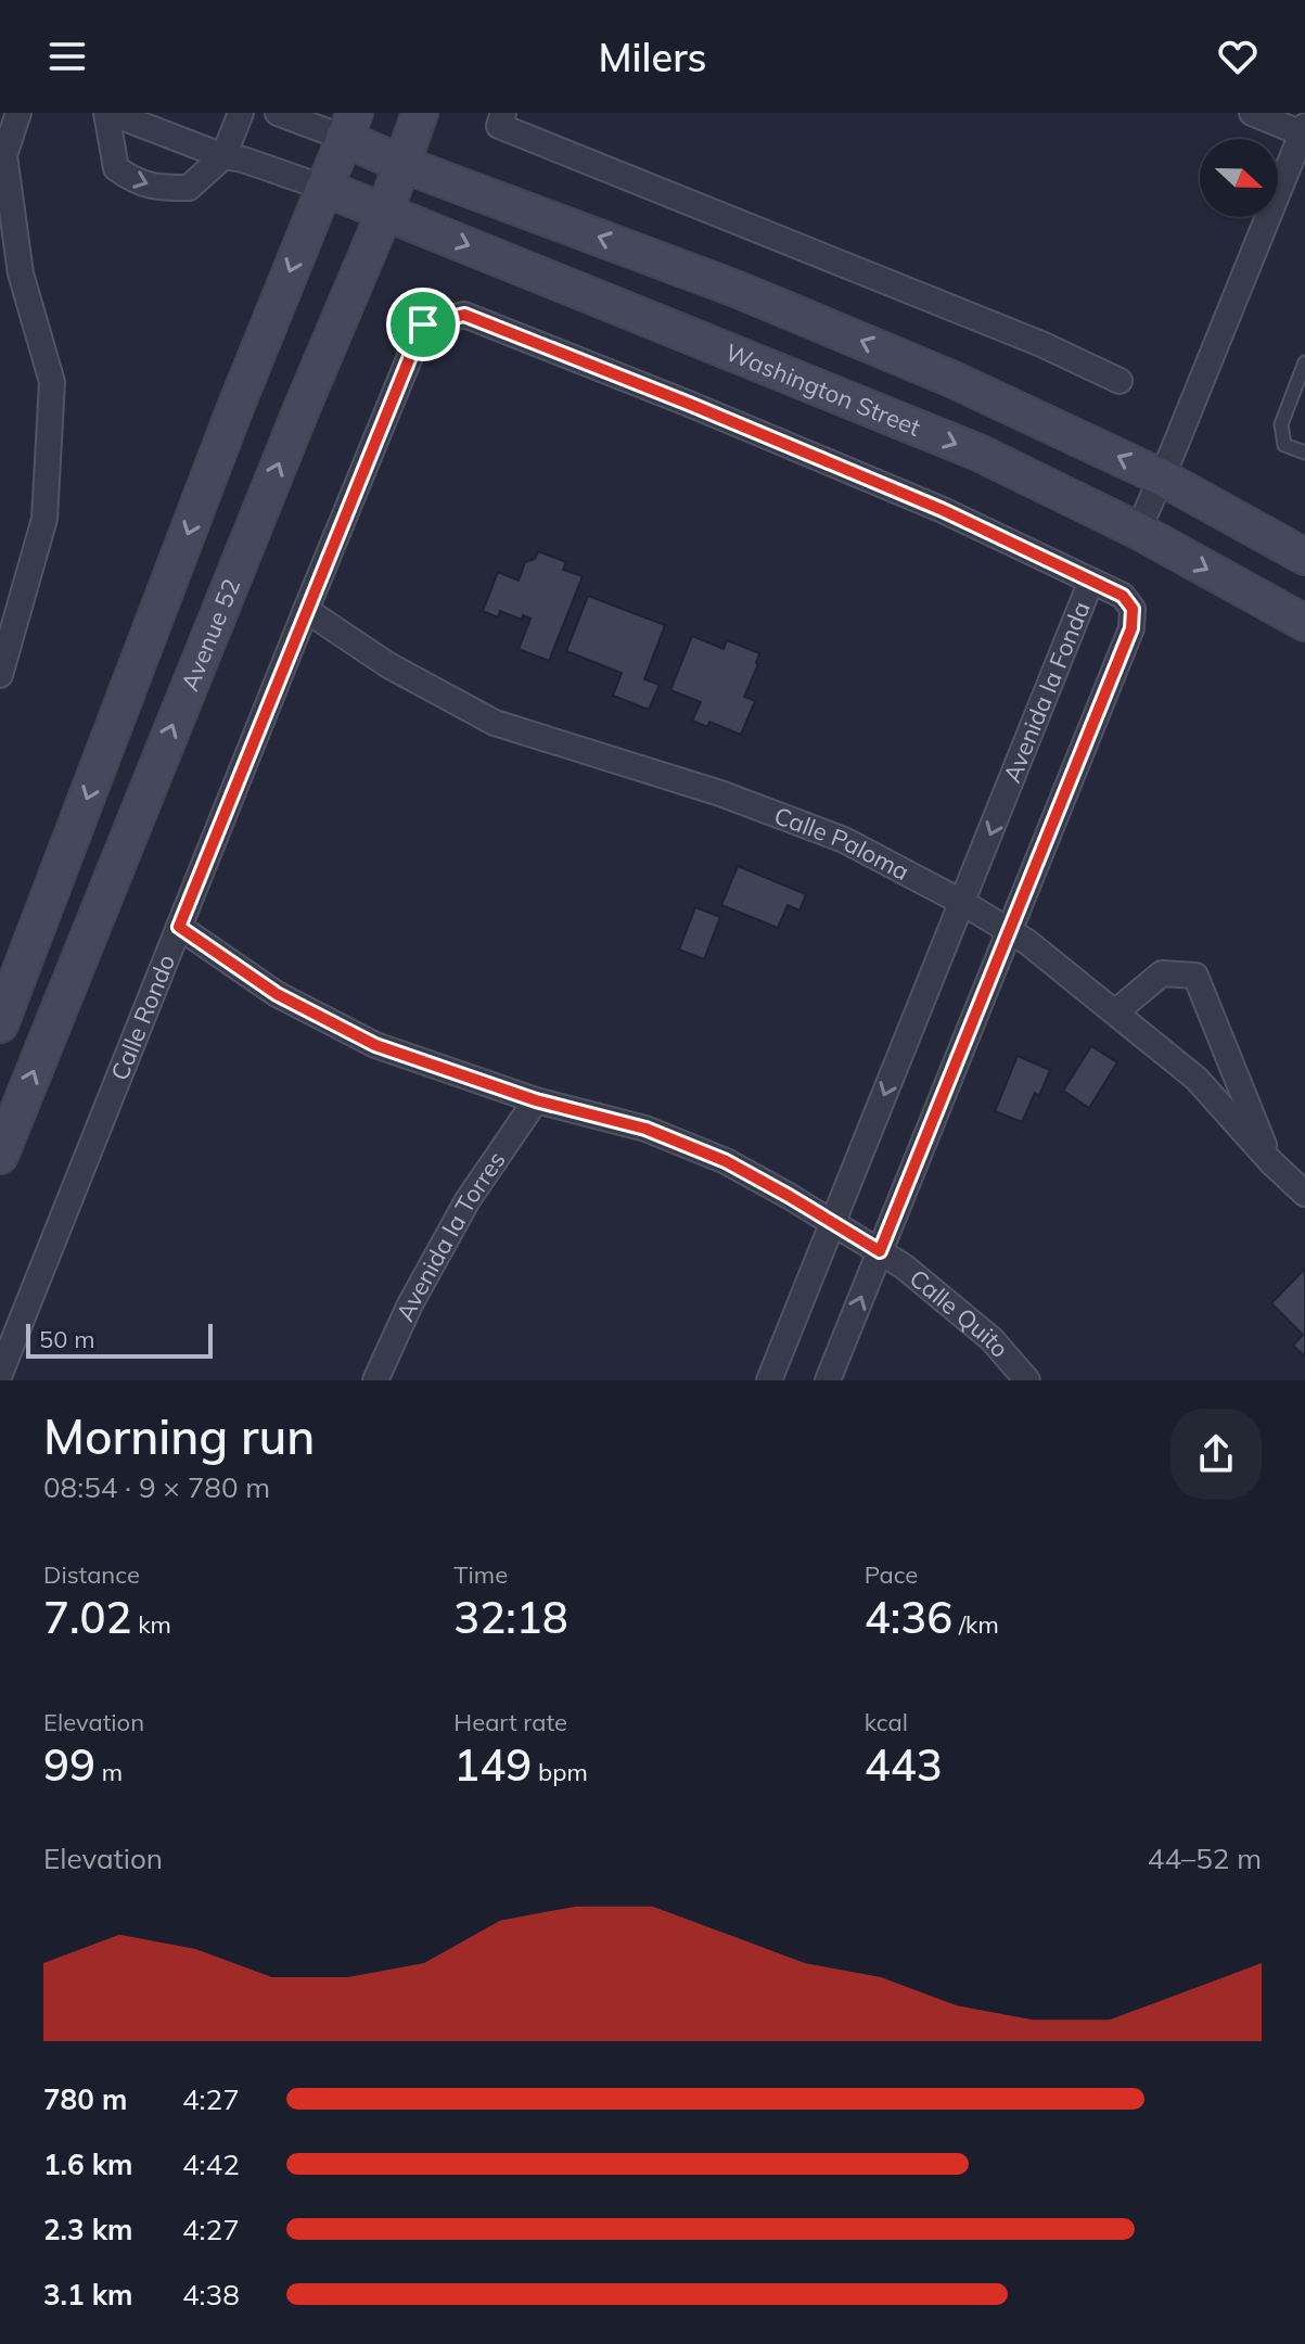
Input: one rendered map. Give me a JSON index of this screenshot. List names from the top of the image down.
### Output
{
  "streets": {
    "main road": ["Washington Street", "Avenue 52"],
    "street": [
      "Avenida la Fonda",
      "Calle Paloma",
      "Calle Rondo",
      "Avenida la Torres",
      "Calle Quito"
    ]
  },
  "crossings": [
    ["Washington Street", "Avenue 52"],
    ["Avenida la Fonda", "Calle Paloma"],
    ["Avenida la Fonda", "Calle Rondo"],
    ["Avenida la Fonda", "Calle Quito"],
    ["Calle Paloma", "Calle Rondo"],
    ["Calle Rondo", "Calle Quito"],
    ["Avenida la Torres", "Calle Quito"]
  ],
  "scale_bar": "50 m",
  "north": "right",
  "page": {
    "header": "Milers",
    "scale": "50 m",
    "heading": ["Morning run", "08:54 · 9 × 780 m"],
    "stats": [
      ["Distance", "7.02 km"],
      ["Time", "32:18"],
      ["Pace", "4:36 /km"],
      ["Elevation", "99 m"],
      ["Heart rate", "149 bpm"],
      ["kcal", "443"]
    ],
    "chart": ["Elevation", "44–52 m"],
    "list": [
      {
        "name": "780 m",
        "note": "4:27"
      },
      {
        "name": "1.6 km",
        "note": "4:42"
      },
      {
        "name": "2.3 km",
        "note": "4:27"
      },
      {
        "name": "3.1 km",
        "note": "4:38"
      }
    ]
  }
}
